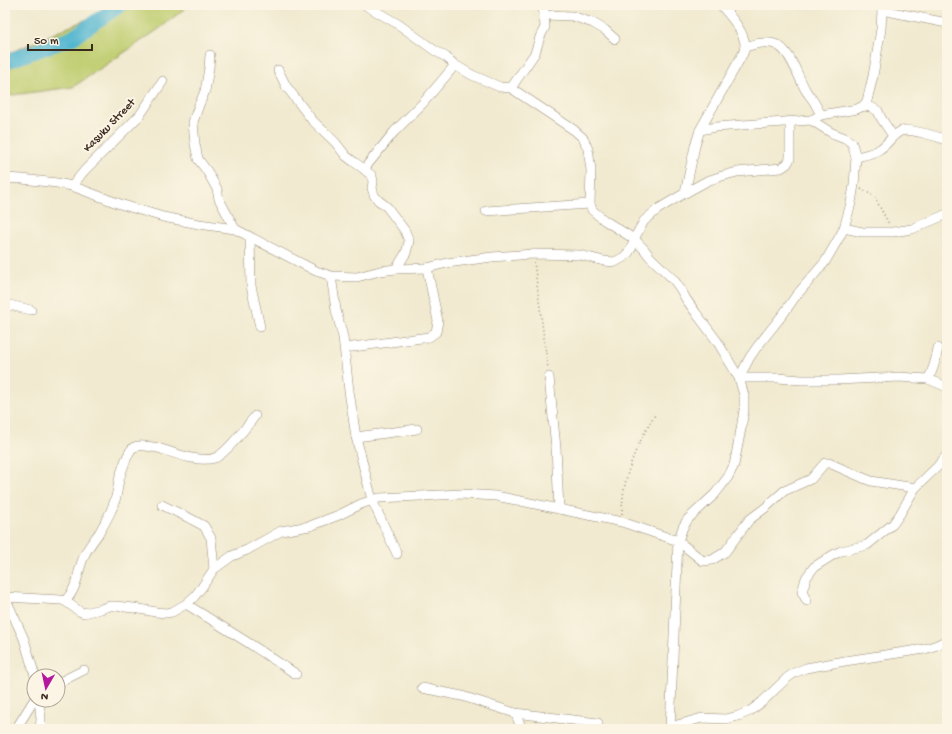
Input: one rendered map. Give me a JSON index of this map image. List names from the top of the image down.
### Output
{
  "streets": {
    "street": ["Kasuku Street"]
  },
  "scale_bar": "50 m",
  "north": "bottom"
}
